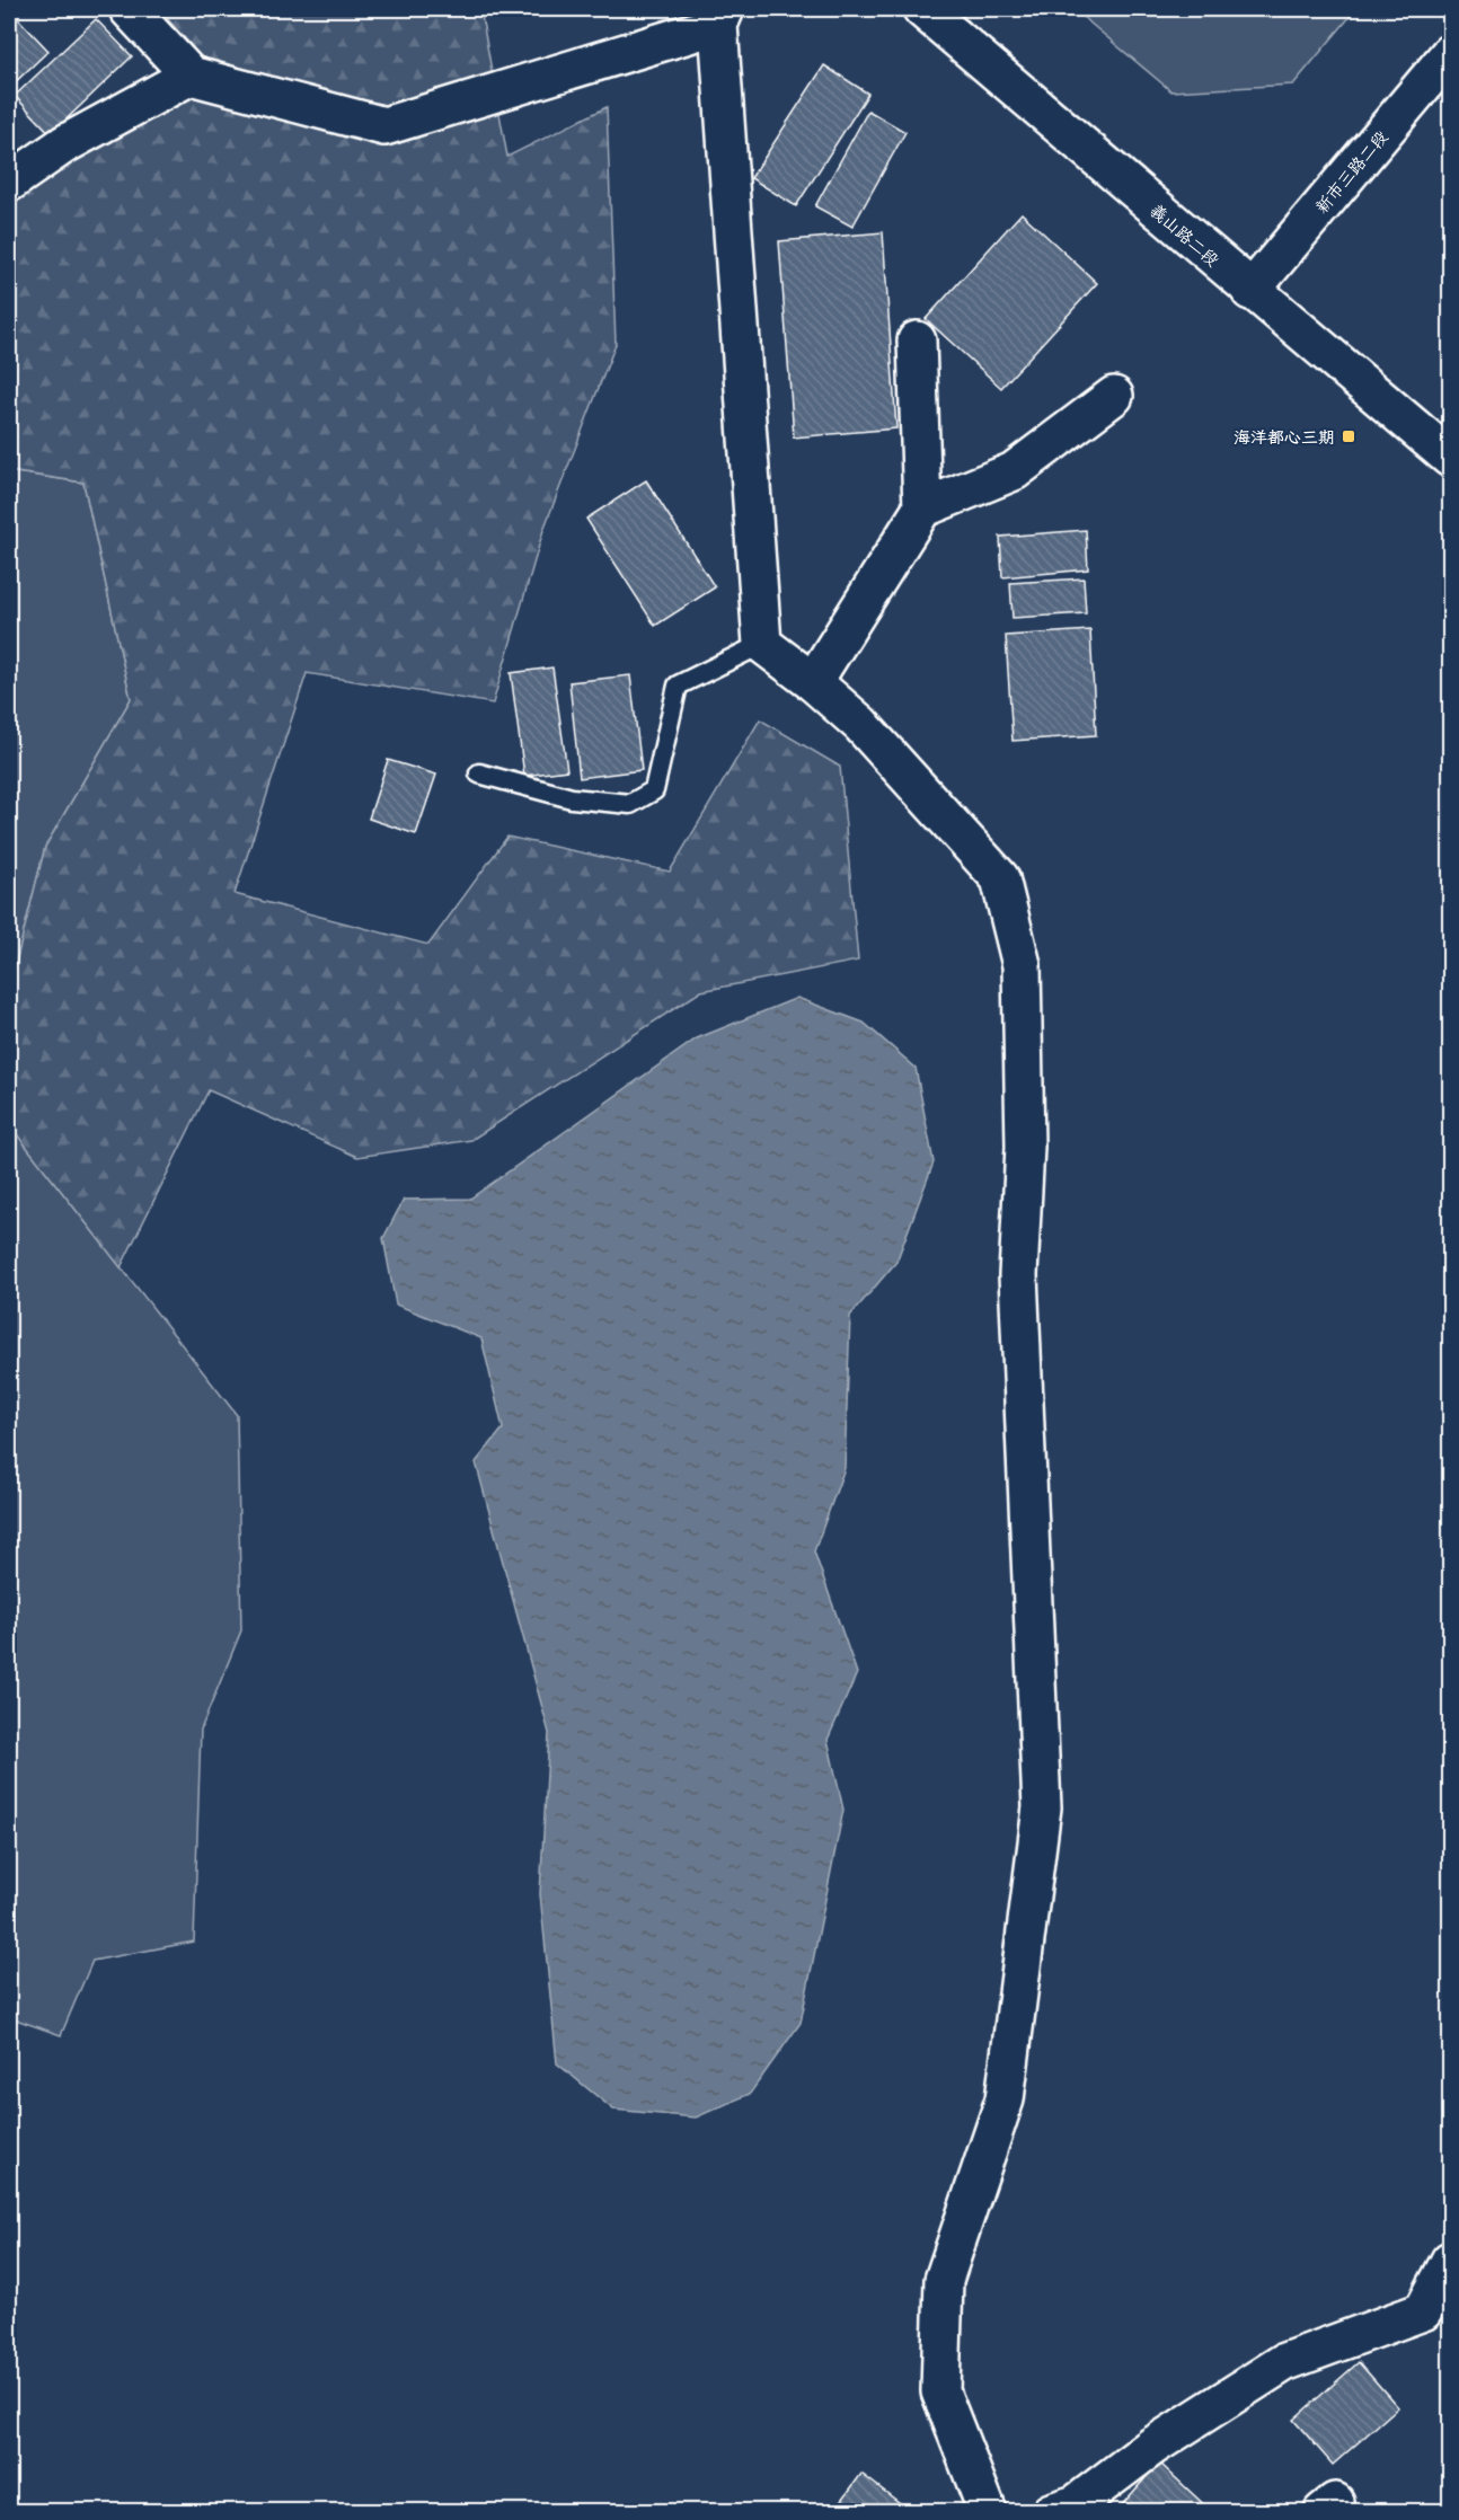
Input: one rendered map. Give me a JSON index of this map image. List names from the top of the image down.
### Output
{
  "streets": {
    "street": ["新市三路二段", "義山路二段"]
  },
  "crossings": [
    ["新市三路二段", "義山路二段"]
  ],
  "places": {
    "transit": ["海洋都心三期"]
  }
}
